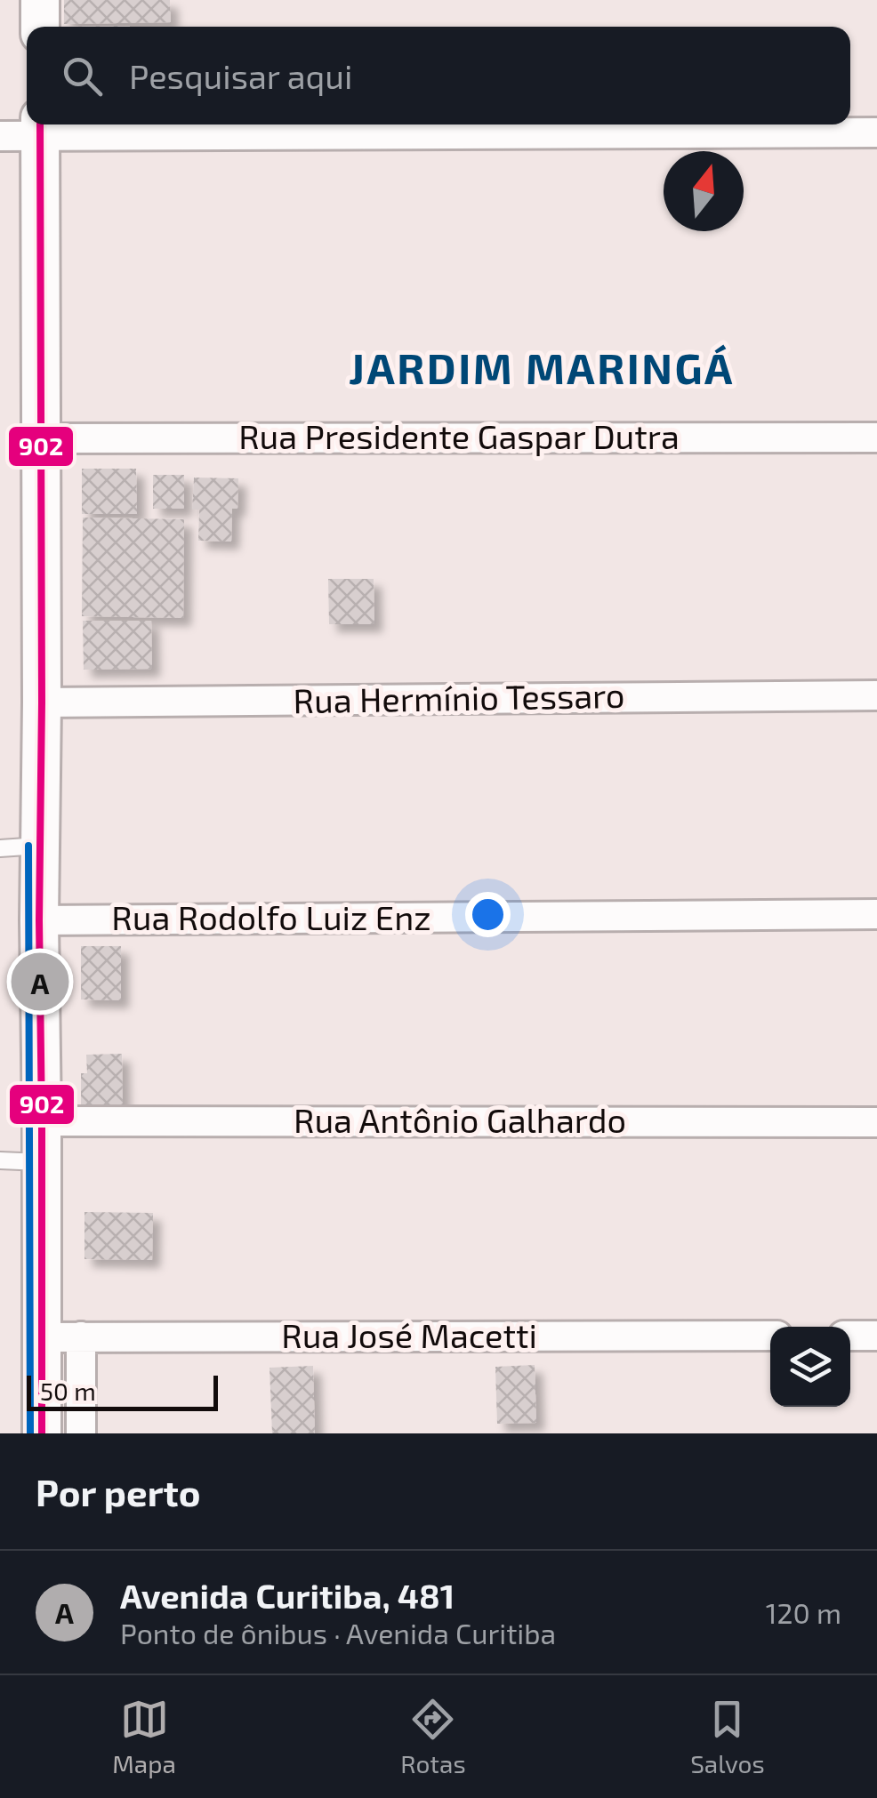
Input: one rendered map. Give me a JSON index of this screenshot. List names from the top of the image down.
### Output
{
  "streets": {
    "street": [
      "Rua Presidente Gaspar Dutra",
      "Rua Hermínio Tessaro",
      "Rua Rodolfo Luiz Enz",
      "Rua Antônio Galhardo",
      "Rua José Macetti"
    ]
  },
  "districts": ["JARDIM MARINGÁ"],
  "lines": ["transit line 902"],
  "scale_bar": "50 m",
  "north": "top",
  "page": {
    "search": "Pesquisar aqui",
    "pins": "A",
    "scale": "50 m",
    "heading": "Por perto",
    "list": [
      {
        "mark": "A",
        "name": "Avenida Curitiba, 481",
        "note": "Ponto de ônibus · Avenida Curitiba",
        "value": "120 m"
      }
    ],
    "nav": ["Mapa", "Rotas", "Salvos"]
  }
}
